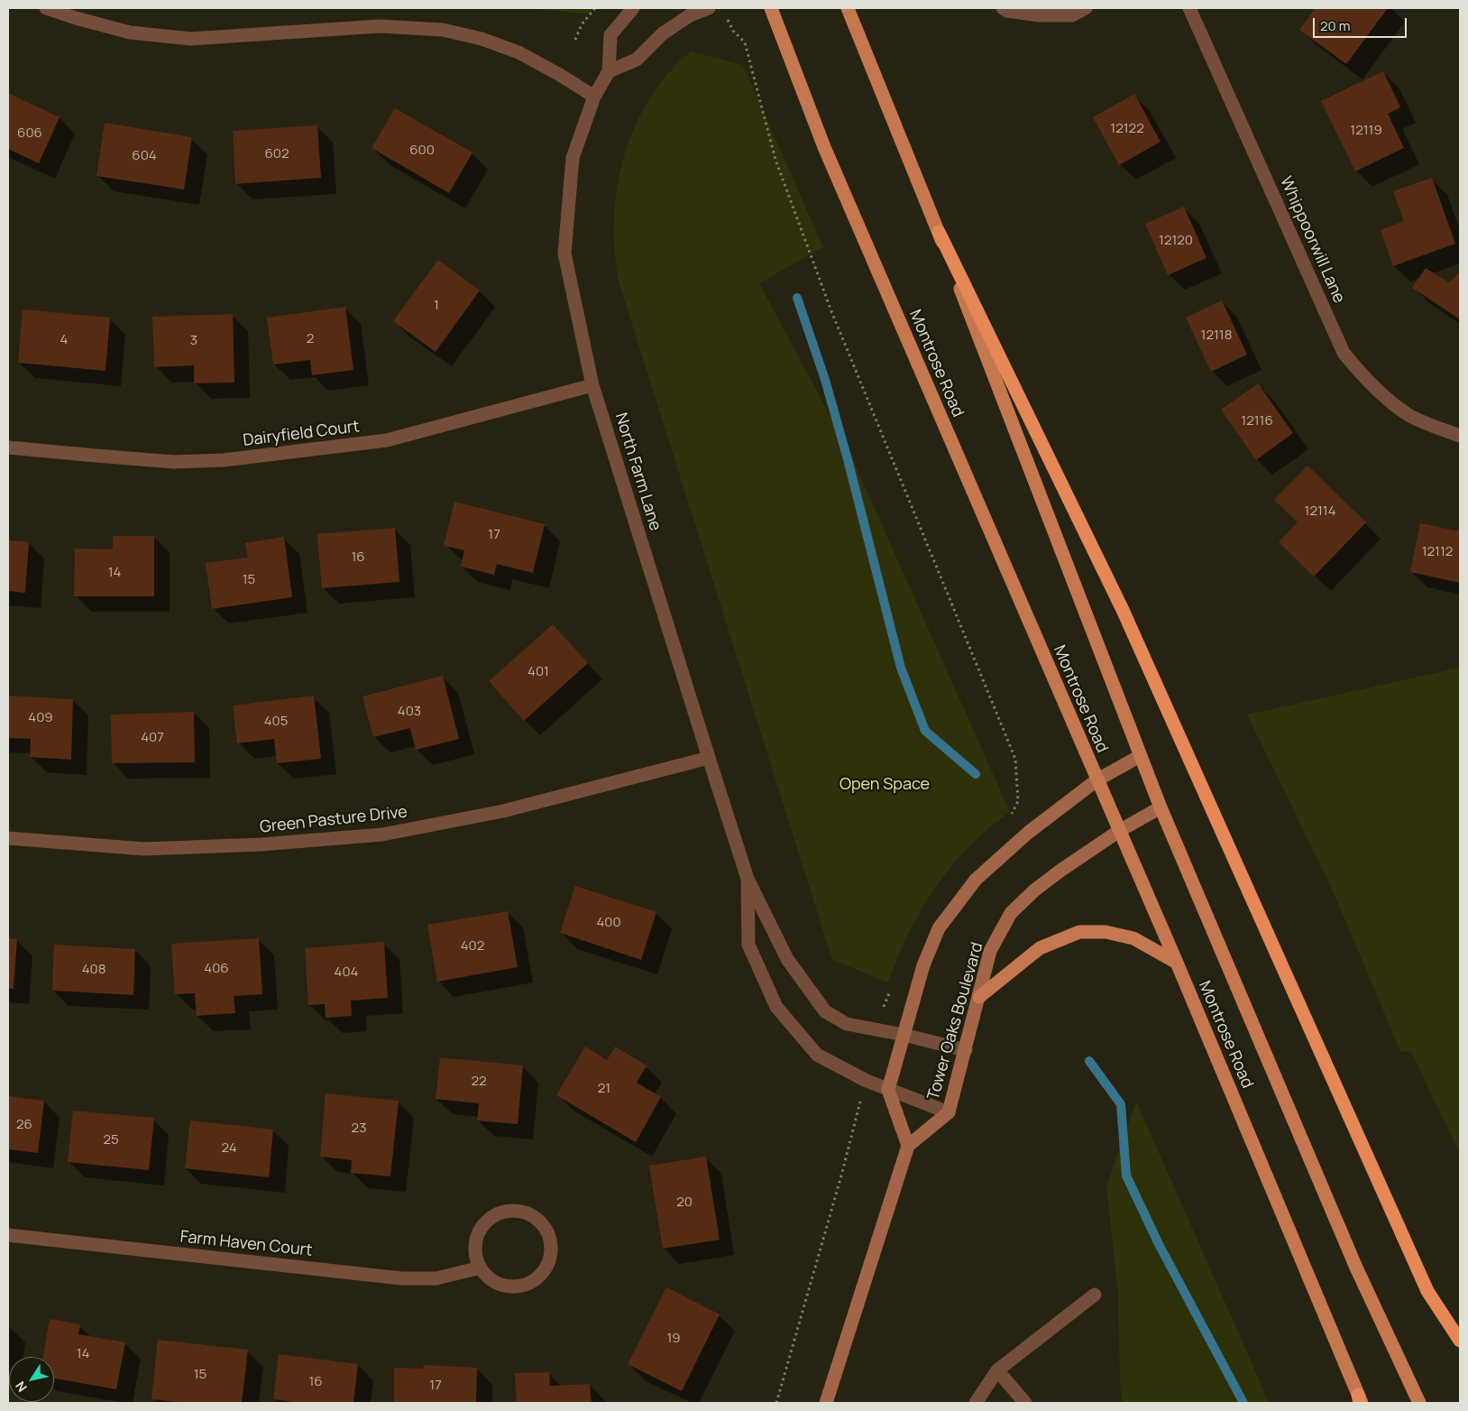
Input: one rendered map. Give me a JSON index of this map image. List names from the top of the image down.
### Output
{
  "streets": {
    "main road": ["Montrose Road"],
    "street": [
      "Whippoorwill Lane",
      "Dairyfield Court",
      "North Farm Lane",
      "Green Pasture Drive",
      "Tower Oaks Boulevard",
      "Farm Haven Court"
    ]
  },
  "crossings": [
    ["Montrose Road", "Tower Oaks Boulevard"],
    ["Dairyfield Court", "North Farm Lane"],
    ["North Farm Lane", "Green Pasture Drive"],
    ["North Farm Lane", "Tower Oaks Boulevard"]
  ],
  "parks": ["Open Space"],
  "house_numbers": [
    "12122",
    "12119",
    "606",
    "600",
    "602",
    "604",
    "12120",
    "1",
    "12118",
    "2",
    "4",
    "3",
    "12116",
    "12114",
    "17",
    "12112",
    "16",
    "14",
    "15",
    "401",
    "403",
    "409",
    "405",
    "407",
    "400",
    "402",
    "406",
    "408",
    "404",
    "22",
    "21",
    "26",
    "23",
    "25",
    "24",
    "20",
    "19",
    "14",
    "15",
    "16",
    "17"
  ],
  "scale_bar": "20 m",
  "north": "bottom left"
}
